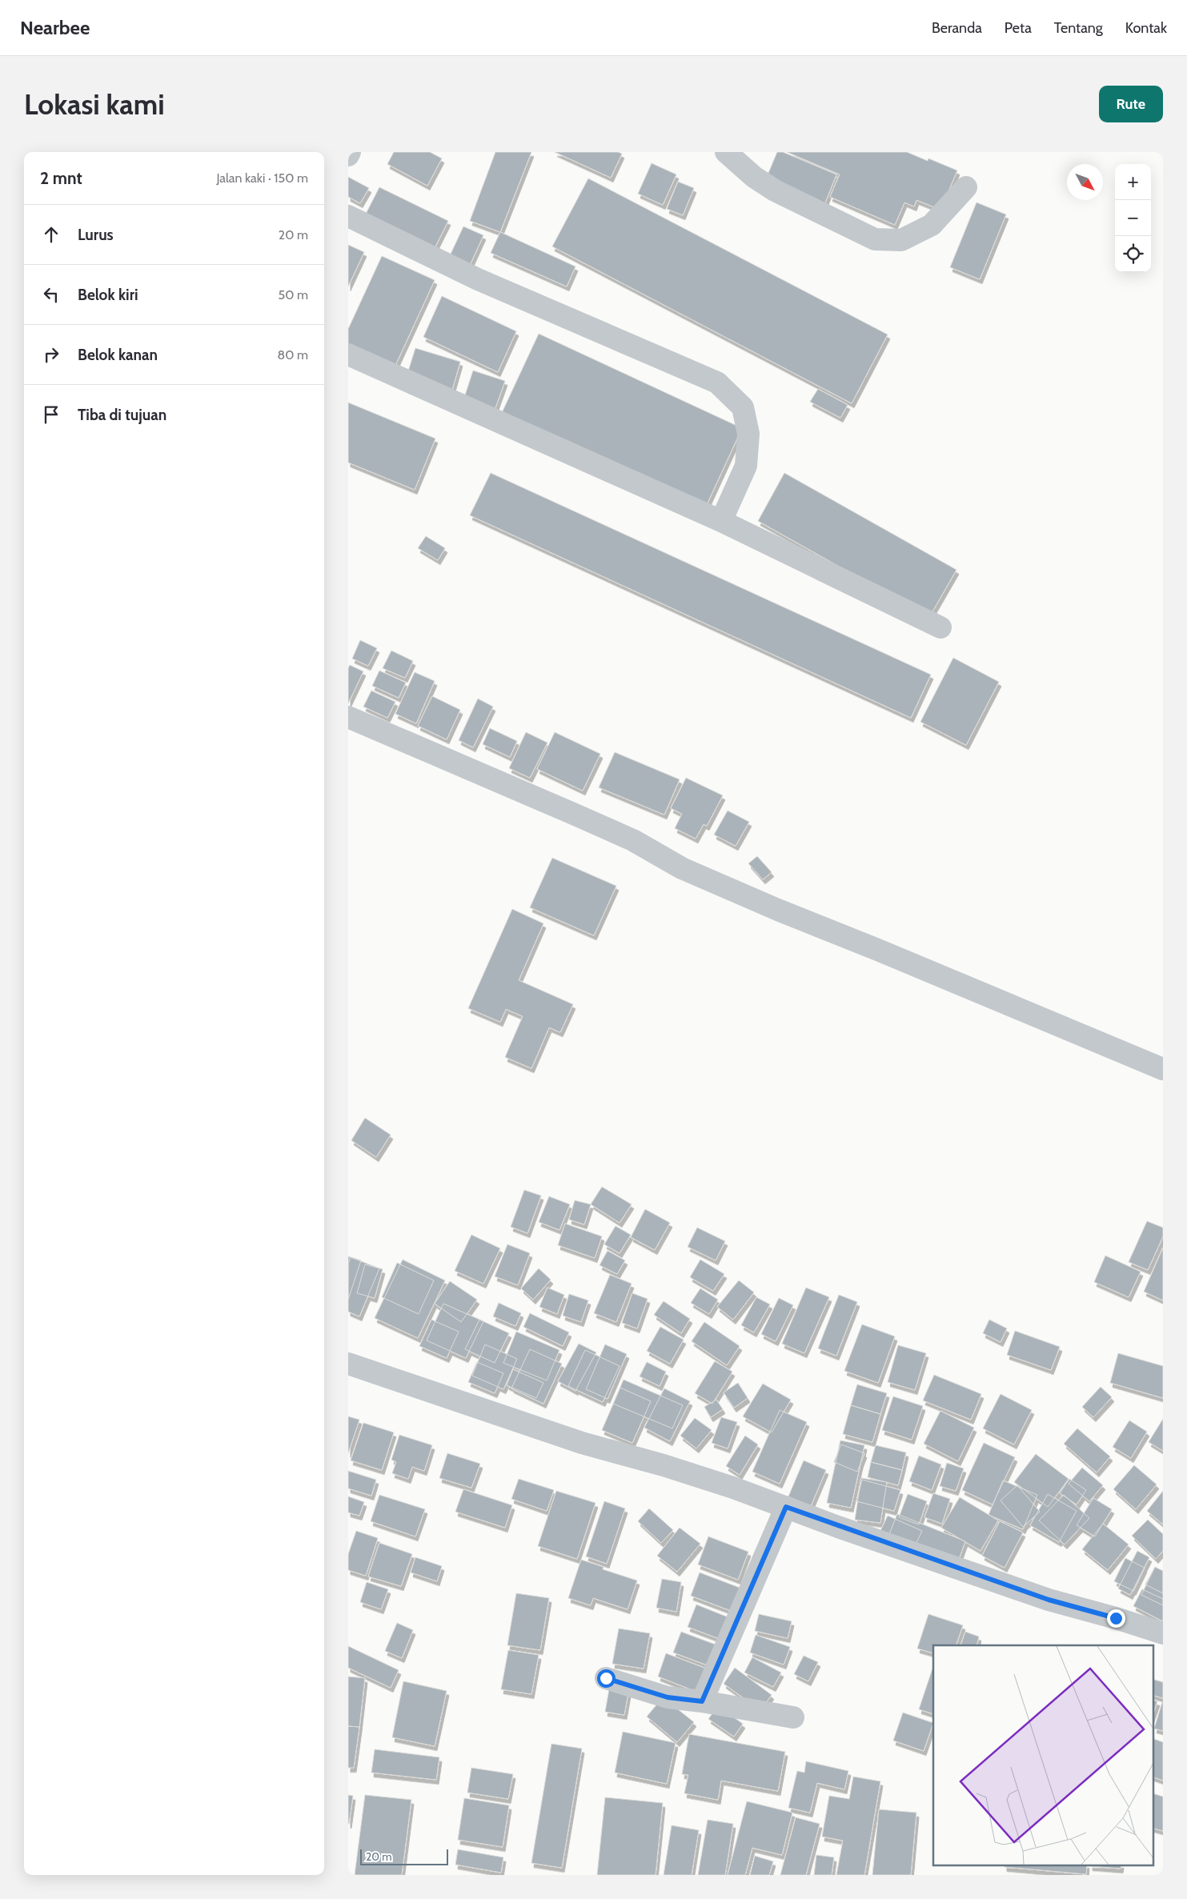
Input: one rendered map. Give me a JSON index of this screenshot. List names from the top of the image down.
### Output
{
  "scale_bar": "20 m",
  "north": "bottom right",
  "page": {
    "header": "Nearbee",
    "nav": [
      "Beranda",
      "Peta",
      "Tentang",
      "Kontak"
    ],
    "buttons": "Rute",
    "title": "Lokasi kami",
    "heading": ["2 mnt", "Jalan kaki · 150 m"],
    "map_buttons": ["+", "−"],
    "list": [
      ["Lurus", "20 m"],
      ["Belok kiri", "50 m"],
      ["Belok kanan", "80 m"],
      "Tiba di tujuan"
    ],
    "scale": "20 m"
  }
}
